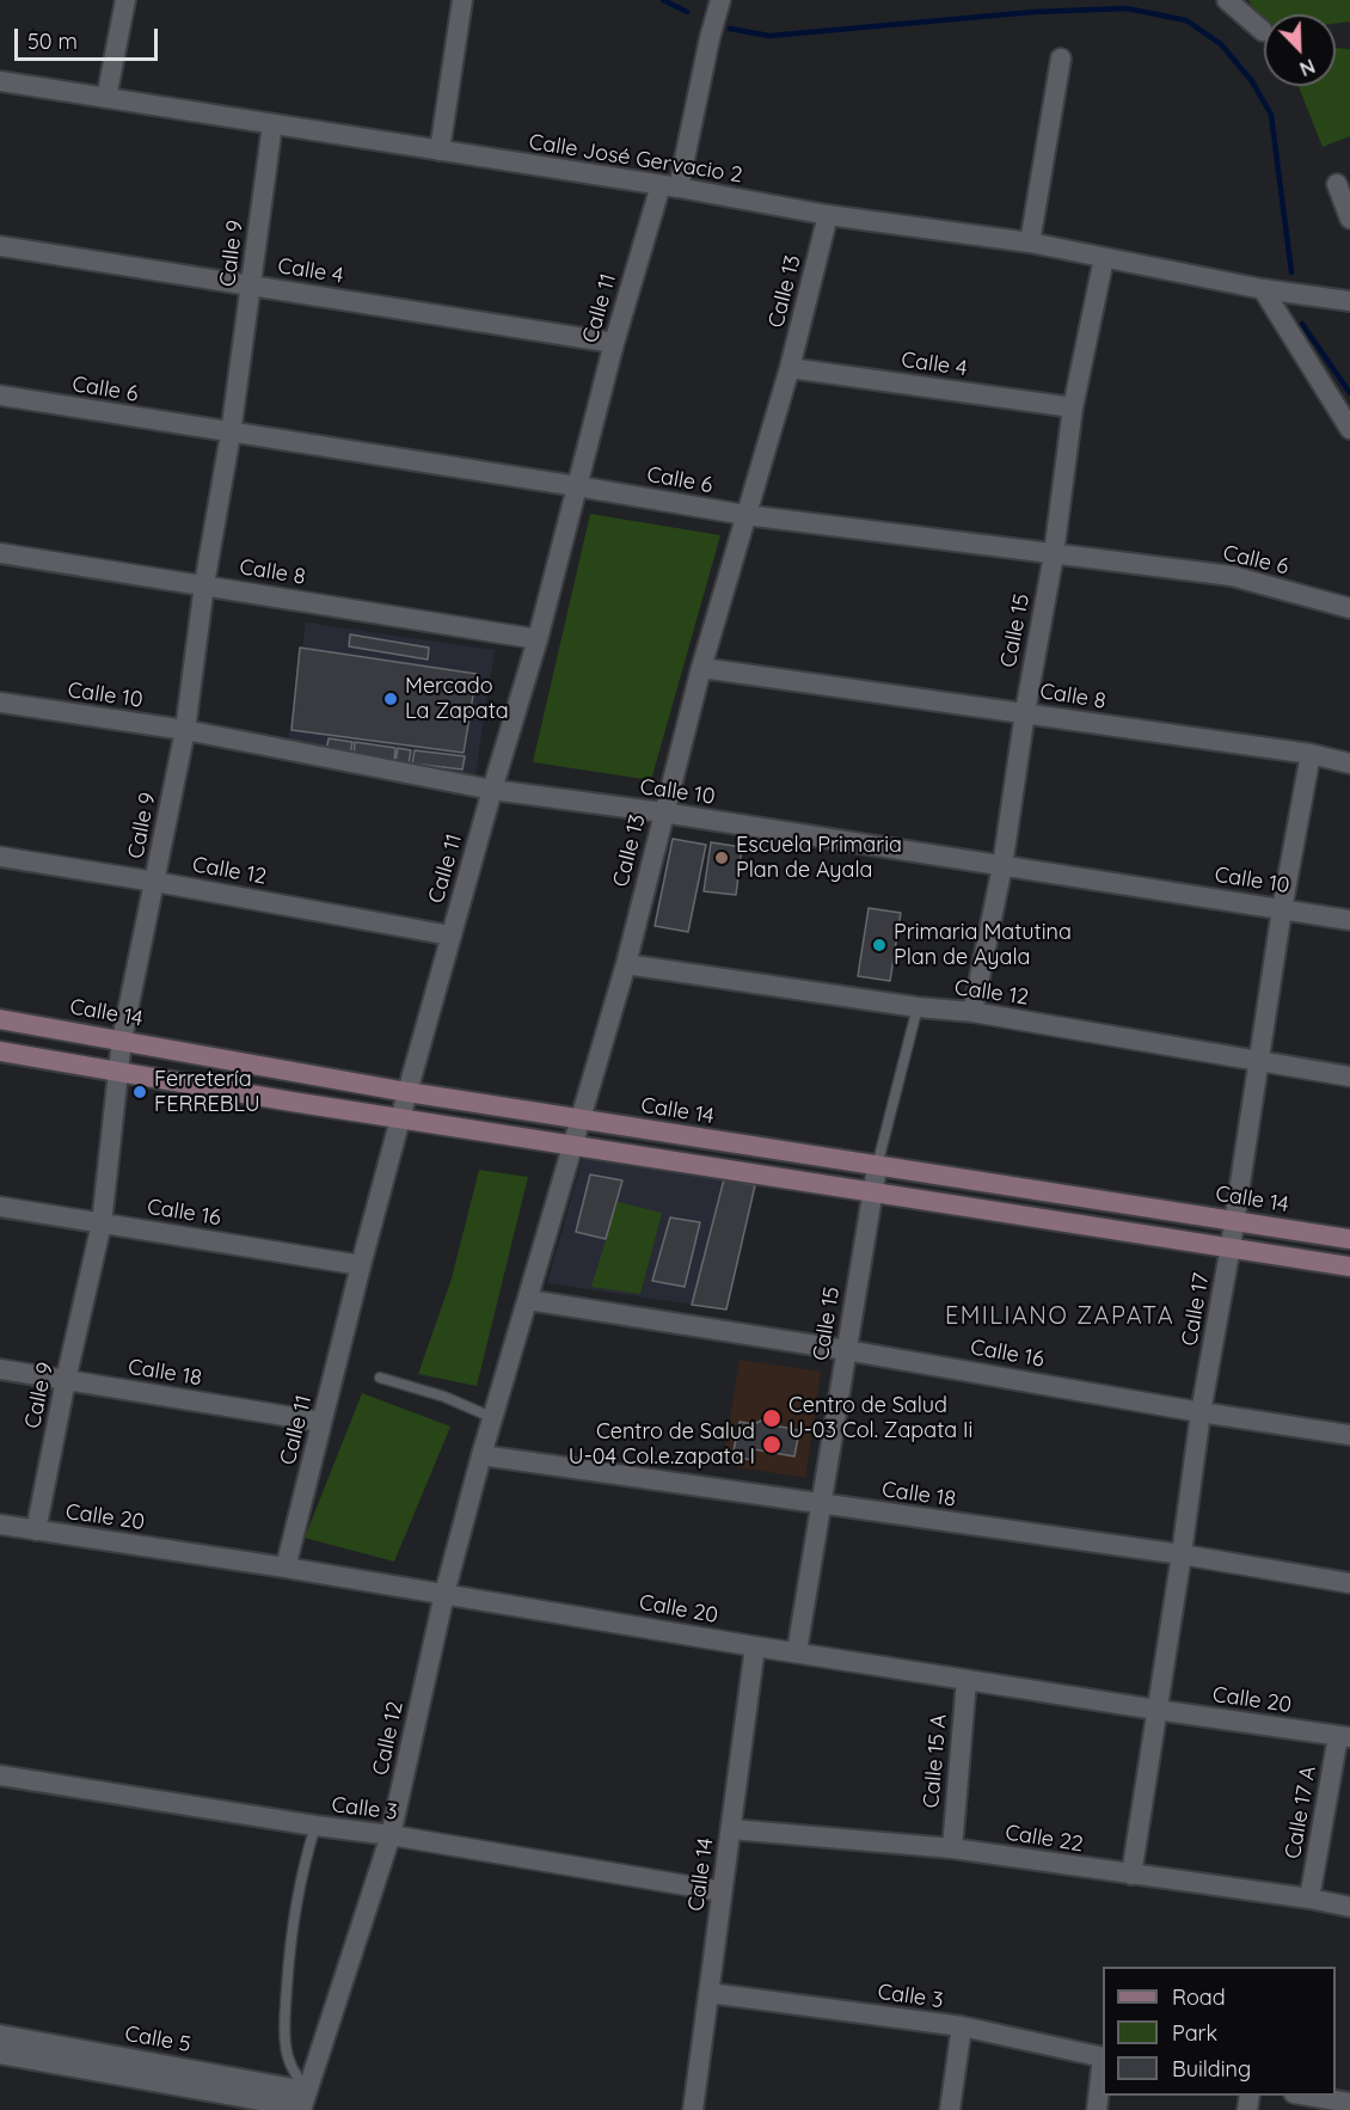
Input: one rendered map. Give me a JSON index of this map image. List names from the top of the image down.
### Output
{
  "streets": {
    "main road": ["Calle 14"],
    "street": [
      "Calle José Gervacio 2",
      "Calle 9",
      "Calle 4",
      "Calle 13",
      "Calle 11",
      "Calle 6",
      "Calle 8",
      "Calle 15",
      "Calle 10",
      "Calle 12",
      "Calle 16",
      "Calle 17",
      "Calle 18",
      "Calle 20",
      "Calle 15 A",
      "Calle 3",
      "Calle 17 A",
      "Calle 22",
      "Calle 5"
    ]
  },
  "crossings": [
    ["Calle José Gervacio 2", "Calle 9"],
    ["Calle José Gervacio 2", "Calle 13"],
    ["Calle José Gervacio 2", "Calle 11"],
    ["Calle José Gervacio 2", "Calle 15"],
    ["Calle 9", "Calle 4"],
    ["Calle 9", "Calle 6"],
    ["Calle 9", "Calle 8"],
    ["Calle 9", "Calle 10"],
    ["Calle 9", "Calle 12"],
    ["Calle 9", "Calle 14"],
    ["Calle 9", "Calle 16"],
    ["Calle 9", "Calle 18"],
    ["Calle 9", "Calle 20"],
    ["Calle 4", "Calle 13"],
    ["Calle 4", "Calle 11"],
    ["Calle 4", "Calle 15"],
    ["Calle 13", "Calle 6"],
    ["Calle 13", "Calle 8"],
    ["Calle 13", "Calle 10"],
    ["Calle 13", "Calle 12"],
    ["Calle 13", "Calle 14"],
    ["Calle 13", "Calle 16"],
    ["Calle 13", "Calle 18"],
    ["Calle 11", "Calle 6"],
    ["Calle 11", "Calle 8"],
    ["Calle 11", "Calle 10"],
    ["Calle 11", "Calle 12"],
    ["Calle 11", "Calle 14"],
    ["Calle 11", "Calle 16"],
    ["Calle 11", "Calle 18"],
    ["Calle 11", "Calle 20"],
    ["Calle 6", "Calle 15"],
    ["Calle 8", "Calle 15"],
    ["Calle 8", "Calle 17"],
    ["Calle 15", "Calle 10"],
    ["Calle 15", "Calle 12"],
    ["Calle 15", "Calle 14"],
    ["Calle 15", "Calle 16"],
    ["Calle 15", "Calle 18"],
    ["Calle 15", "Calle 20"],
    ["Calle 10", "Calle 17"],
    ["Calle 12", "Calle 17"],
    ["Calle 12", "Calle 18"],
    ["Calle 12", "Calle 20"],
    ["Calle 12", "Calle 3"],
    ["Calle 12", "Calle 5"],
    ["Calle 14", "Calle 17"],
    ["Calle 14", "Calle 20"],
    ["Calle 14", "Calle 3"],
    ["Calle 14", "Calle 22"],
    ["Calle 16", "Calle 17"],
    ["Calle 17", "Calle 18"],
    ["Calle 17", "Calle 20"],
    ["Calle 17", "Calle 22"],
    ["Calle 20", "Calle 15 A"],
    ["Calle 20", "Calle 17 A"],
    ["Calle 15 A", "Calle 22"],
    ["Calle 17 A", "Calle 22"]
  ],
  "districts": ["EMILIANO ZAPATA"],
  "places": [
    "Mercado La Zapata",
    "Escuela Primaria Plan de Ayala",
    "Primaria Matutina Plan de Ayala",
    "Ferretería FERREBLU",
    "Centro de Salud U-03 Col. Zapata Ii",
    "Centro de Salud U-04 Col.e.zapata I"
  ],
  "legend": ["Road", "Park", "Building"],
  "scale_bar": "50 m",
  "north": "bottom right"
}
